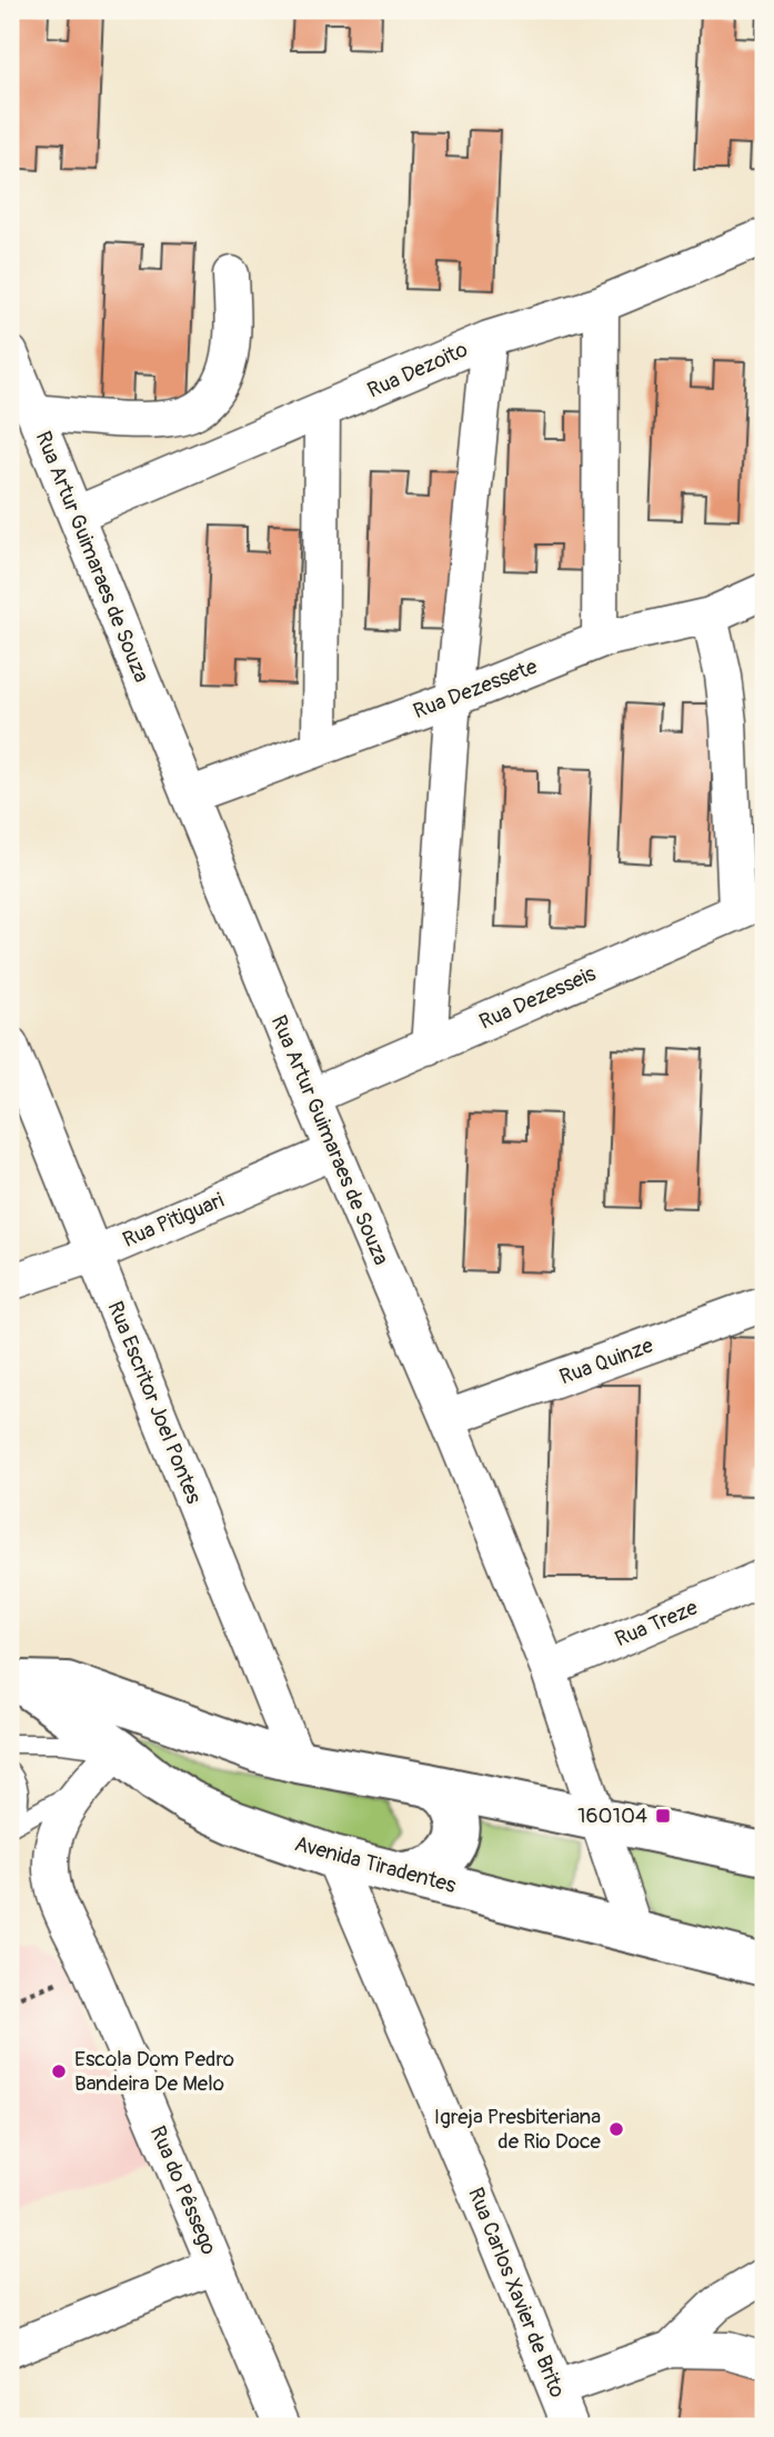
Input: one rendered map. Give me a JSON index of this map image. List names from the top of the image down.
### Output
{
  "streets": {
    "street": [
      "Rua Dezoito",
      "Rua Artur Guimaraes de Souza",
      "Rua Dezessete",
      "Rua Dezesseis",
      "Rua Pitiguari",
      "Rua Quinze",
      "Rua Escritor Joel Pontes",
      "Rua Treze",
      "Avenida Tiradentes",
      "Rua do Pêssego",
      "Rua Carlos Xavier de Brito"
    ]
  },
  "crossings": [
    ["Rua Dezoito", "Rua Artur Guimaraes de Souza"],
    ["Rua Artur Guimaraes de Souza", "Rua Dezessete"],
    ["Rua Artur Guimaraes de Souza", "Rua Dezesseis"],
    ["Rua Artur Guimaraes de Souza", "Rua Pitiguari"],
    ["Rua Artur Guimaraes de Souza", "Rua Quinze"],
    ["Rua Artur Guimaraes de Souza", "Rua Treze"],
    ["Rua Artur Guimaraes de Souza", "Avenida Tiradentes"],
    ["Rua Pitiguari", "Rua Escritor Joel Pontes"],
    ["Rua Escritor Joel Pontes", "Avenida Tiradentes"],
    ["Avenida Tiradentes", "Rua do Pêssego"],
    ["Avenida Tiradentes", "Rua Carlos Xavier de Brito"]
  ],
  "places": {
    "transit": ["160104"],
    "other": ["Escola Dom Pedro Bandeira De Melo", "Igreja Presbiteriana de Rio Doce"]
  }
}
